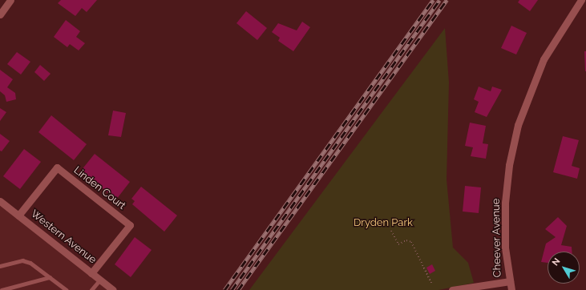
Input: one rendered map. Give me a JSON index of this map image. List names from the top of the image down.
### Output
{
  "streets": {
    "street": ["Linden Court", "Western Avenue", "Cheever Avenue"]
  },
  "crossings": [
    ["Linden Court", "Western Avenue"]
  ],
  "parks": ["Dryden Park"],
  "north": "top left"
}
